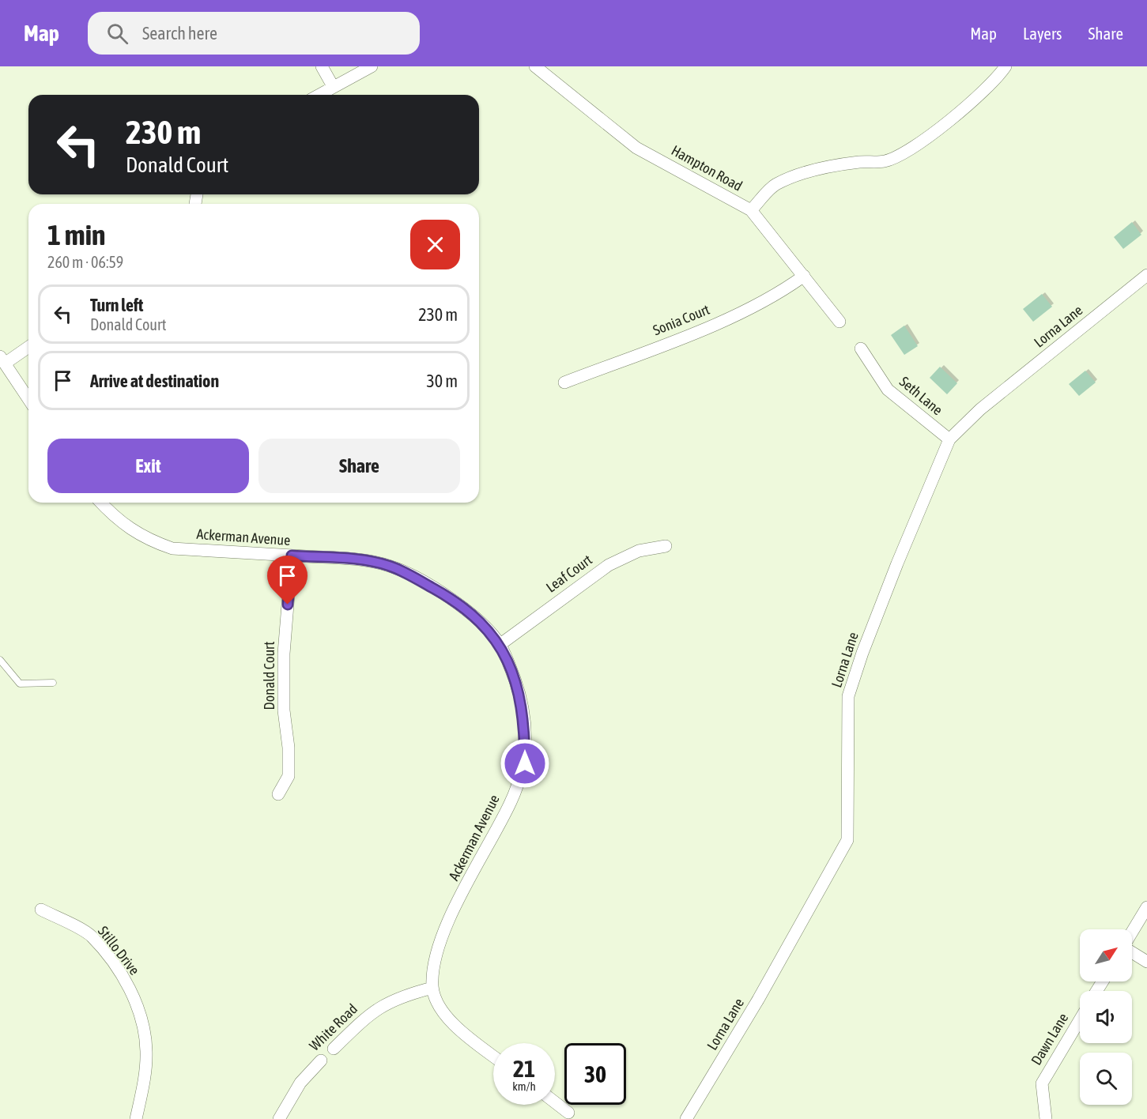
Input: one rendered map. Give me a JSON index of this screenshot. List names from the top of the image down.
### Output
{
  "streets": {
    "street": [
      "Hampton Road",
      "Sonia Court",
      "Lorna Lane",
      "Seth Lane",
      "Ackerman Avenue",
      "Leaf Court",
      "Donald Court",
      "Stillo Drive",
      "White Road",
      "Dawn Lane"
    ]
  },
  "crossings": [
    ["Hampton Road", "Sonia Court"],
    ["Lorna Lane", "Seth Lane"],
    ["Ackerman Avenue", "Leaf Court"],
    ["Ackerman Avenue", "Donald Court"],
    ["Ackerman Avenue", "White Road"]
  ],
  "north": "top right",
  "page": {
    "header": "Map",
    "search": "Search here",
    "nav": ["Map", "Layers", "Share"],
    "turn": ["230 m", "Donald Court"],
    "heading": ["1 min", "260 m · 06:59"],
    "list": [
      {
        "name": "Turn left",
        "note": "Donald Court",
        "value": "230 m"
      },
      {
        "name": "Arrive at destination",
        "value": "30 m"
      }
    ],
    "buttons": ["Exit", "Share"],
    "speed": "21 km/h",
    "limit": "30"
  }
}
